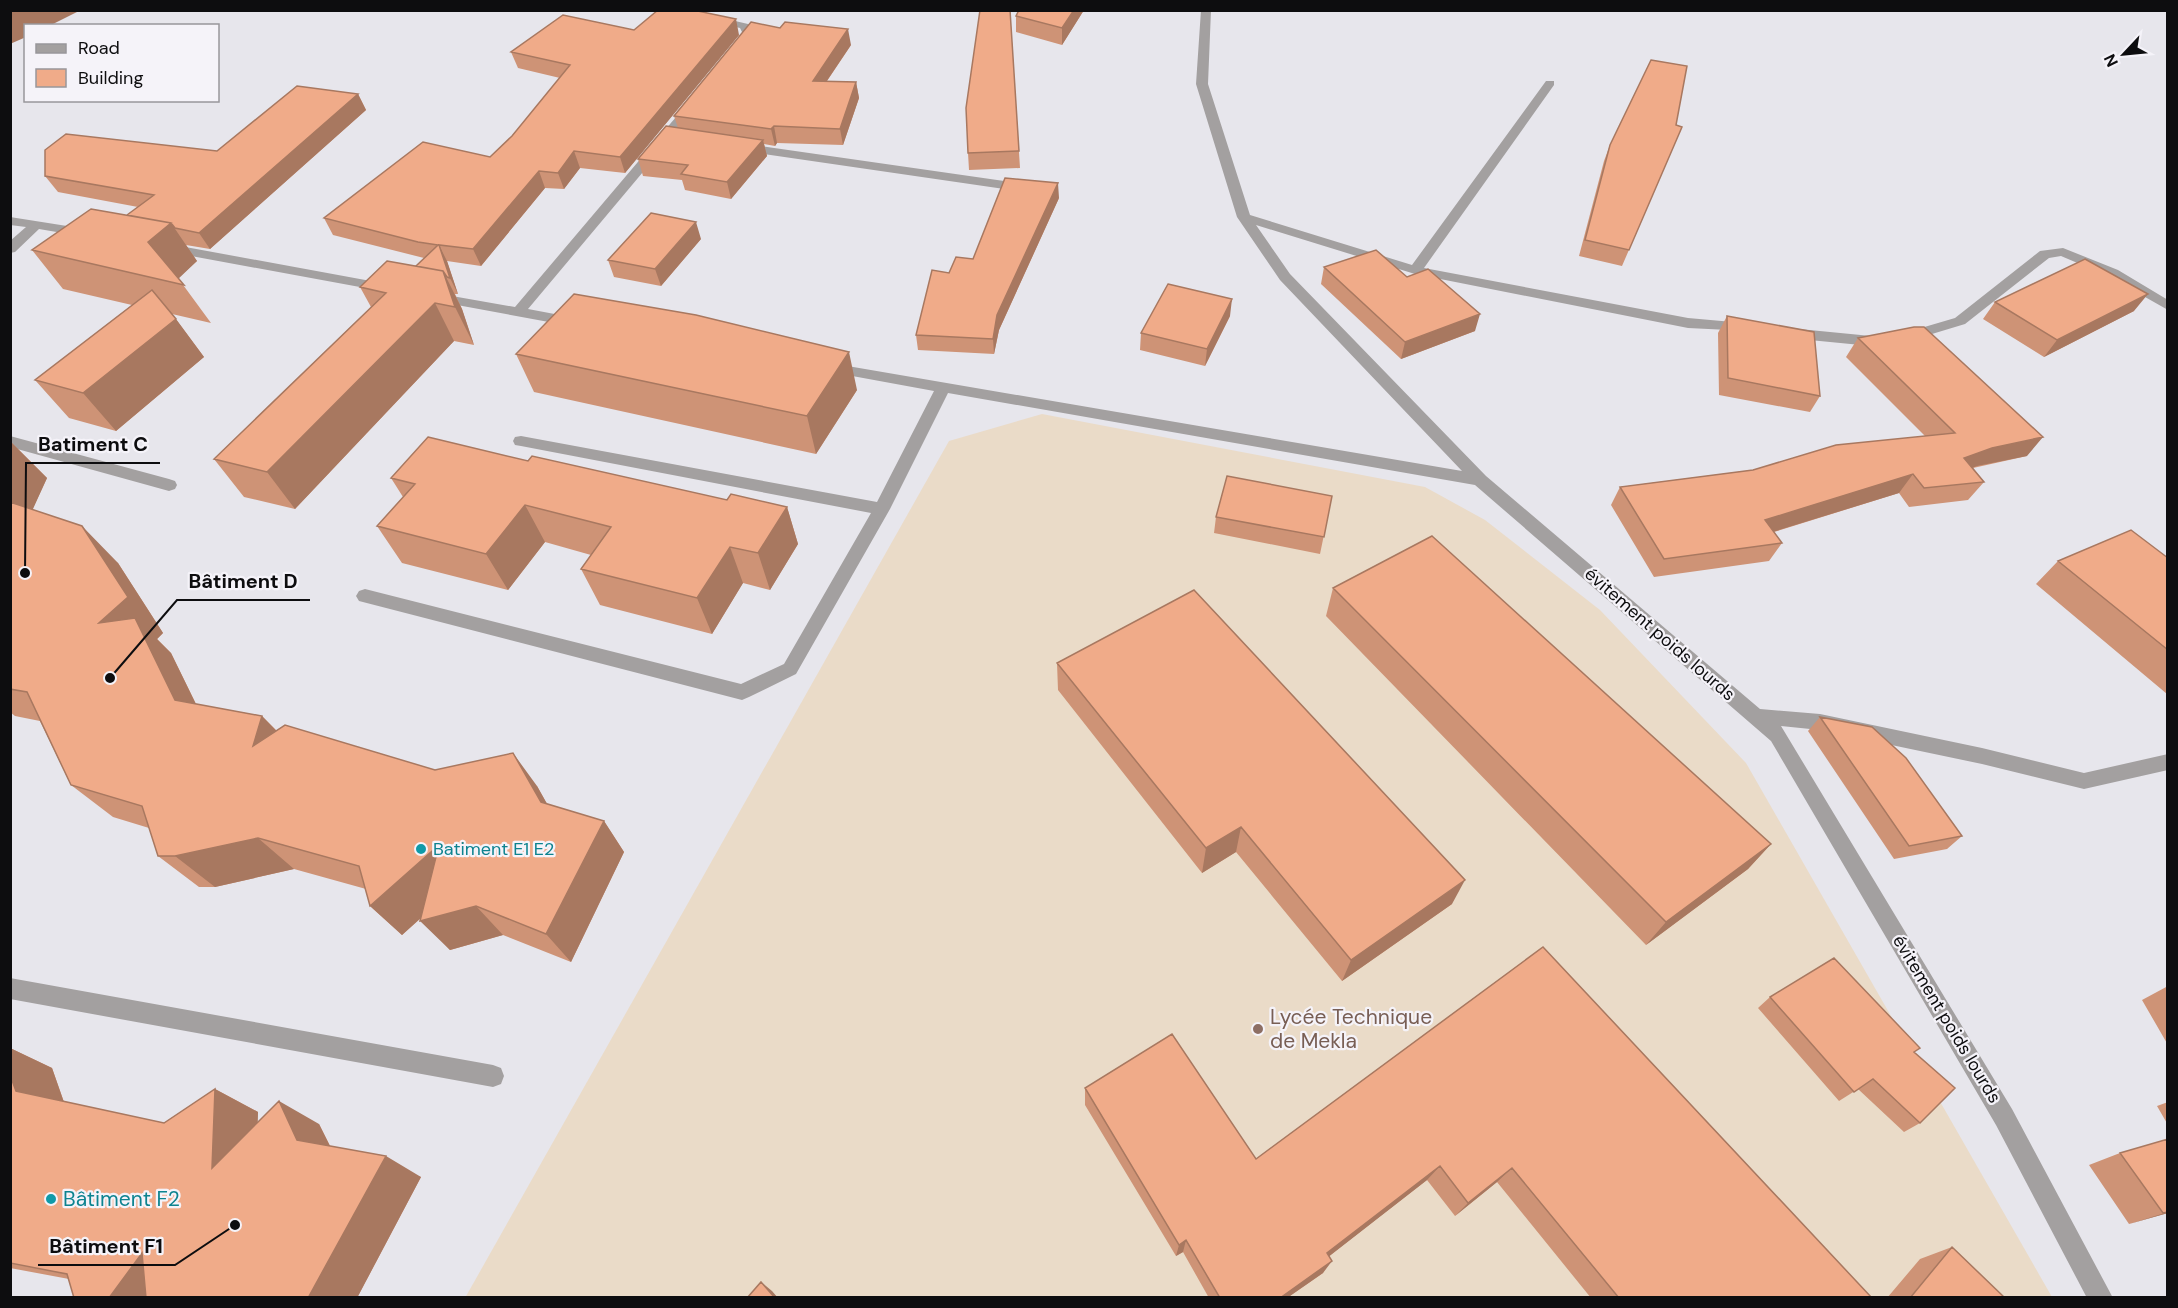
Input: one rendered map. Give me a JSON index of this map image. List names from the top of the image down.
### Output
{
  "streets": {
    "street": ["évitement poids lourds"]
  },
  "places": [
    "Batiment C",
    "Bâtiment D",
    "Batiment E1 E2",
    "Lycée Technique de Mekla",
    "Bâtiment F2",
    "Bâtiment F1"
  ],
  "legend": ["Road", "Building"],
  "north": "bottom left"
}
